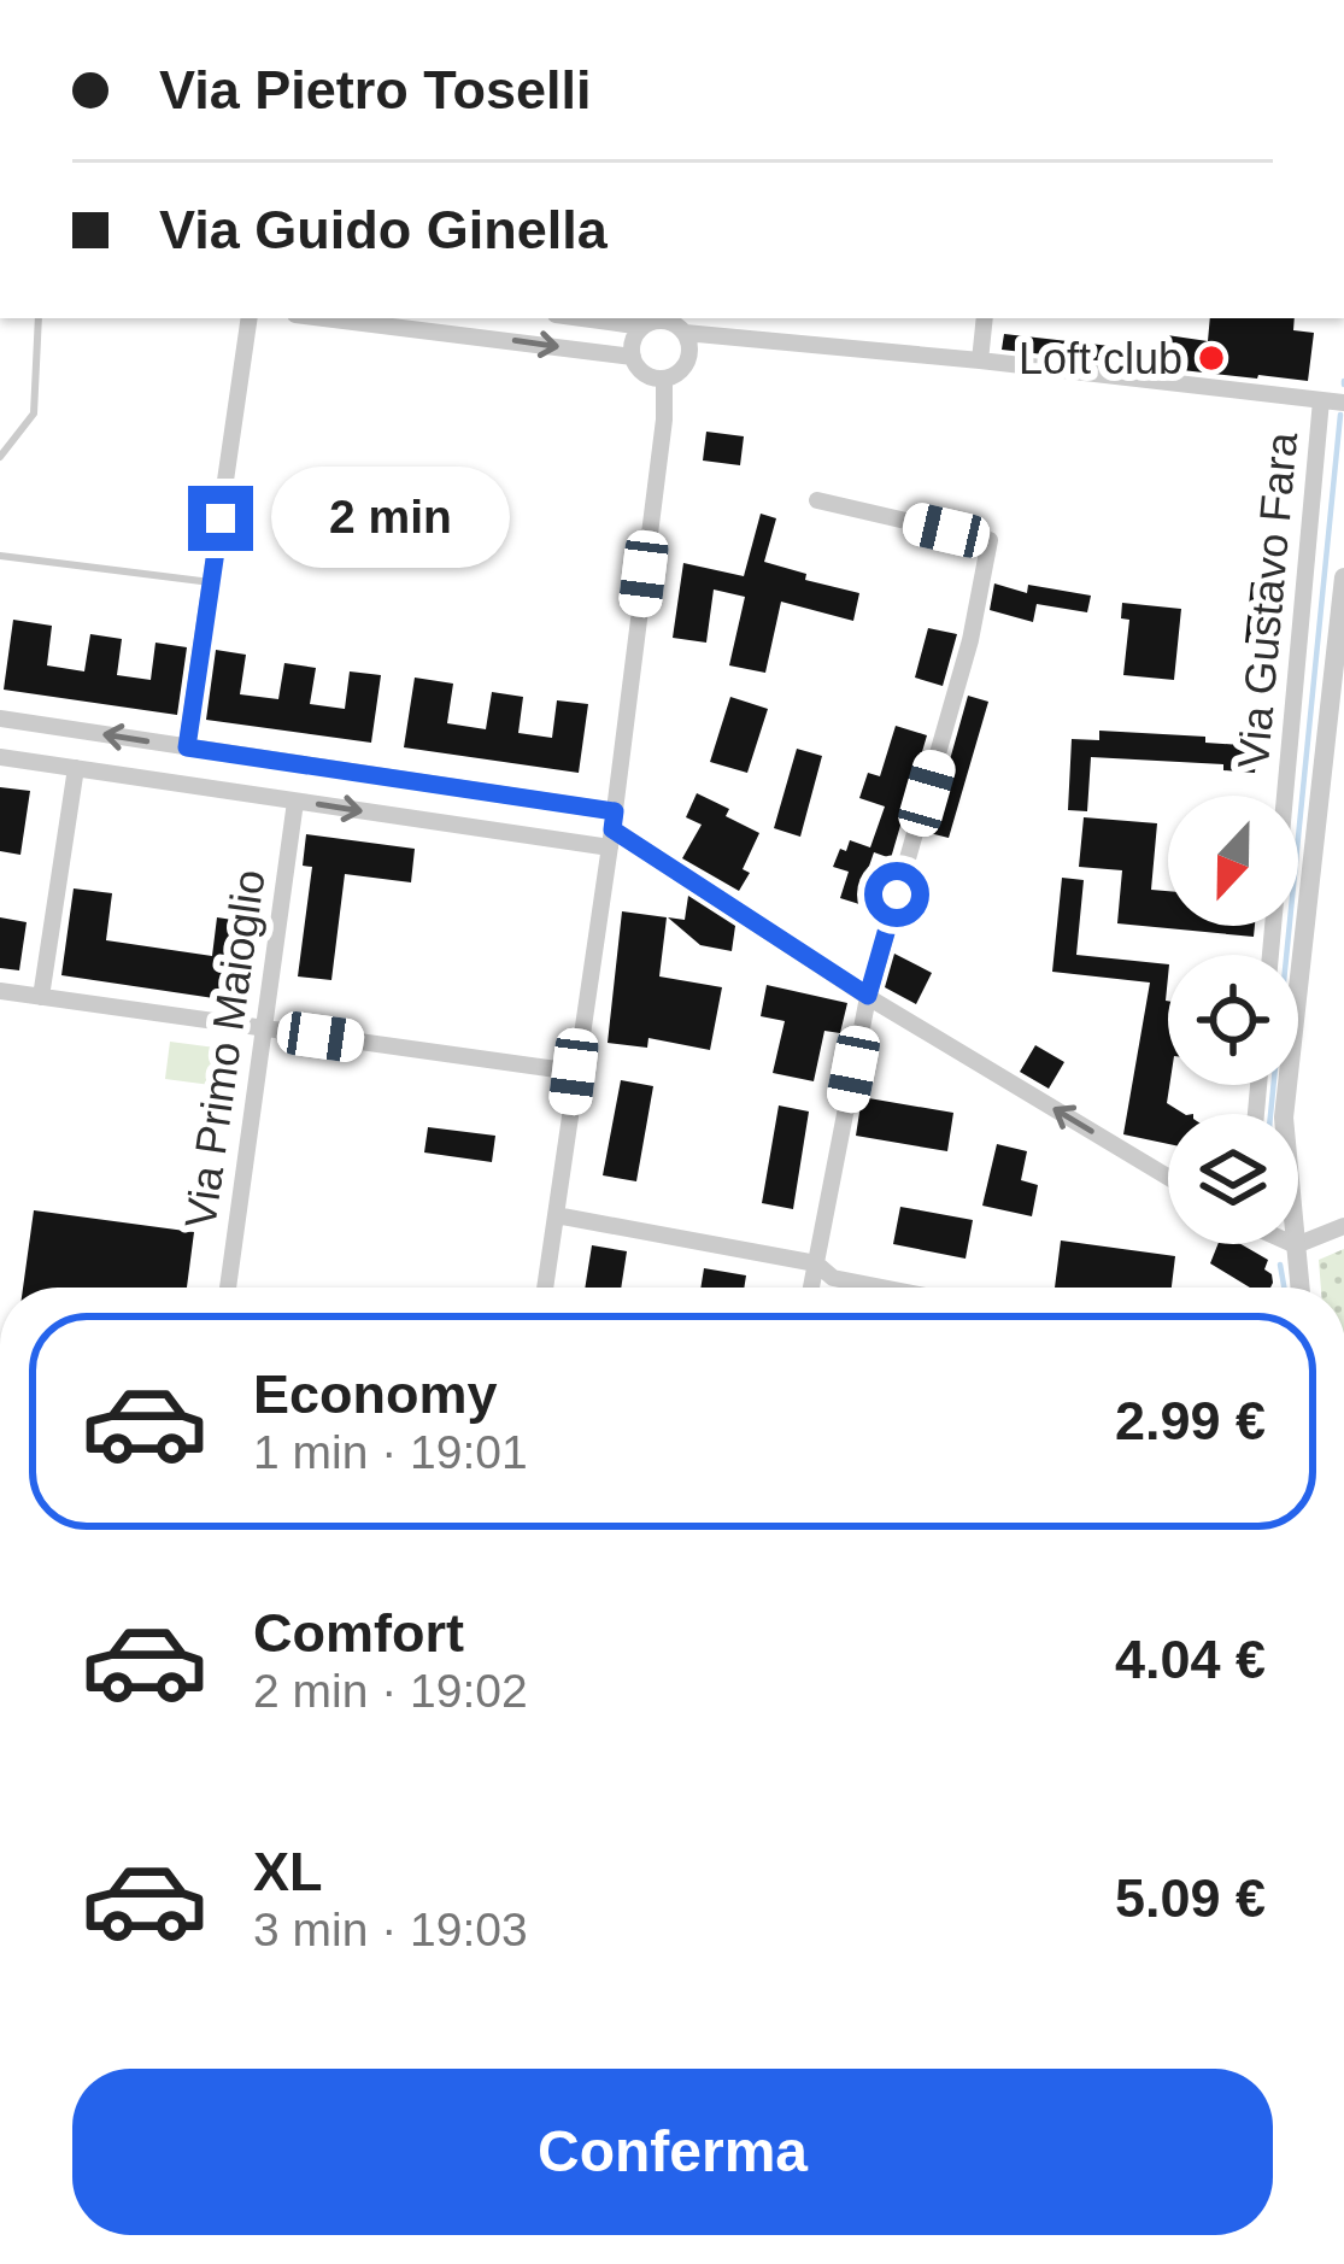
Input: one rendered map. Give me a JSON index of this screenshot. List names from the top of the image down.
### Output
{
  "streets": {
    "street": ["Via Gustavo Fara", "Via Primo Maioglio"]
  },
  "places": ["Loft club"],
  "north": "bottom",
  "page": {
    "banner": ["Via Pietro Toselli", "Via Guido Ginella"],
    "bubble": "2 min",
    "list": [
      {
        "name": "Economy",
        "note": "1 min · 19:01",
        "value": "2.99 €"
      },
      {
        "name": "Comfort",
        "note": "2 min · 19:02",
        "value": "4.04 €"
      },
      {
        "name": "XL",
        "note": "3 min · 19:03",
        "value": "5.09 €"
      }
    ],
    "buttons": "Conferma"
  }
}
